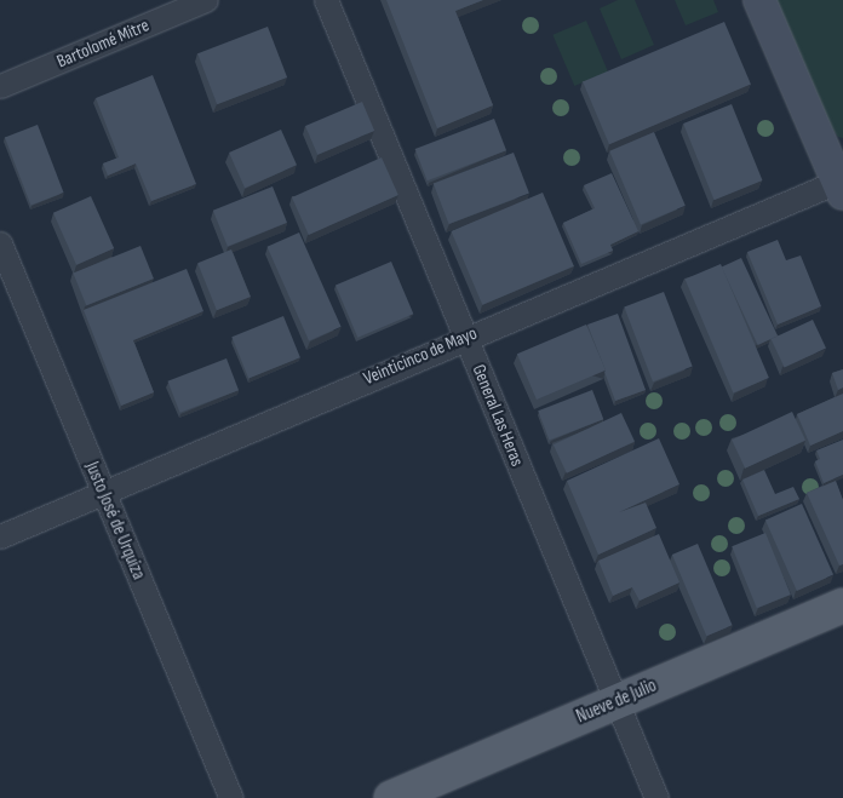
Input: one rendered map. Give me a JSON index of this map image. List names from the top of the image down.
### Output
{
  "streets": {
    "main road": ["Nueve de Julio"],
    "street": [
      "Bartolomé Mitre",
      "Veinticinco de Mayo",
      "General Las Heras",
      "Justo José de Urquiza"
    ]
  },
  "crossings": [
    ["Veinticinco de Mayo", "General Las Heras"],
    ["Veinticinco de Mayo", "Justo José de Urquiza"],
    ["General Las Heras", "Nueve de Julio"]
  ]
}
